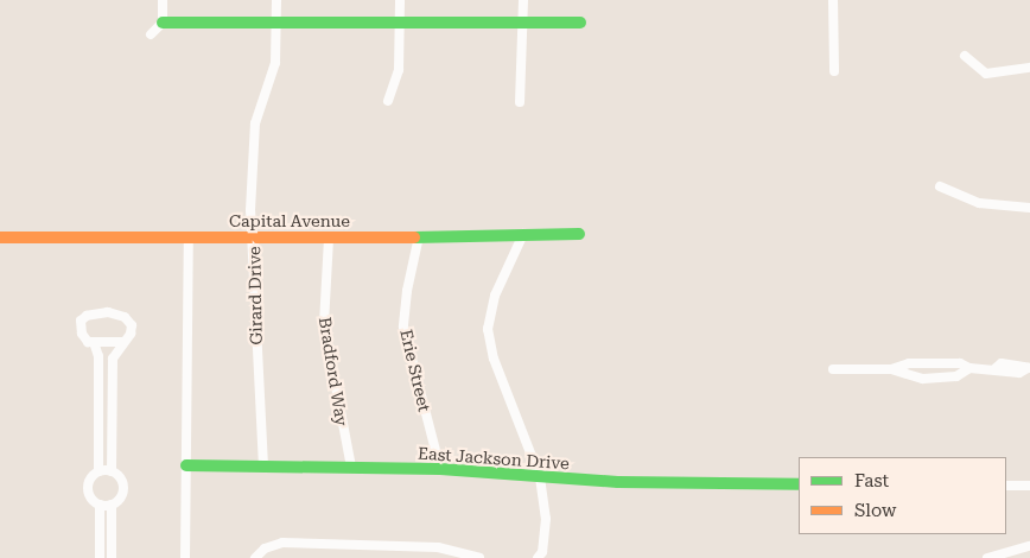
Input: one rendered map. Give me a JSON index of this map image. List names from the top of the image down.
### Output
{
  "streets": {
    "street": [
      "Capital Avenue",
      "Girard Drive",
      "Erie Street",
      "Bradford Way",
      "East Jackson Drive"
    ]
  },
  "crossings": [
    ["Capital Avenue", "Girard Drive"],
    ["Capital Avenue", "Erie Street"],
    ["Capital Avenue", "Bradford Way"],
    ["Girard Drive", "East Jackson Drive"],
    ["Erie Street", "East Jackson Drive"],
    ["Bradford Way", "East Jackson Drive"]
  ],
  "legend": ["Fast", "Slow"]
}
